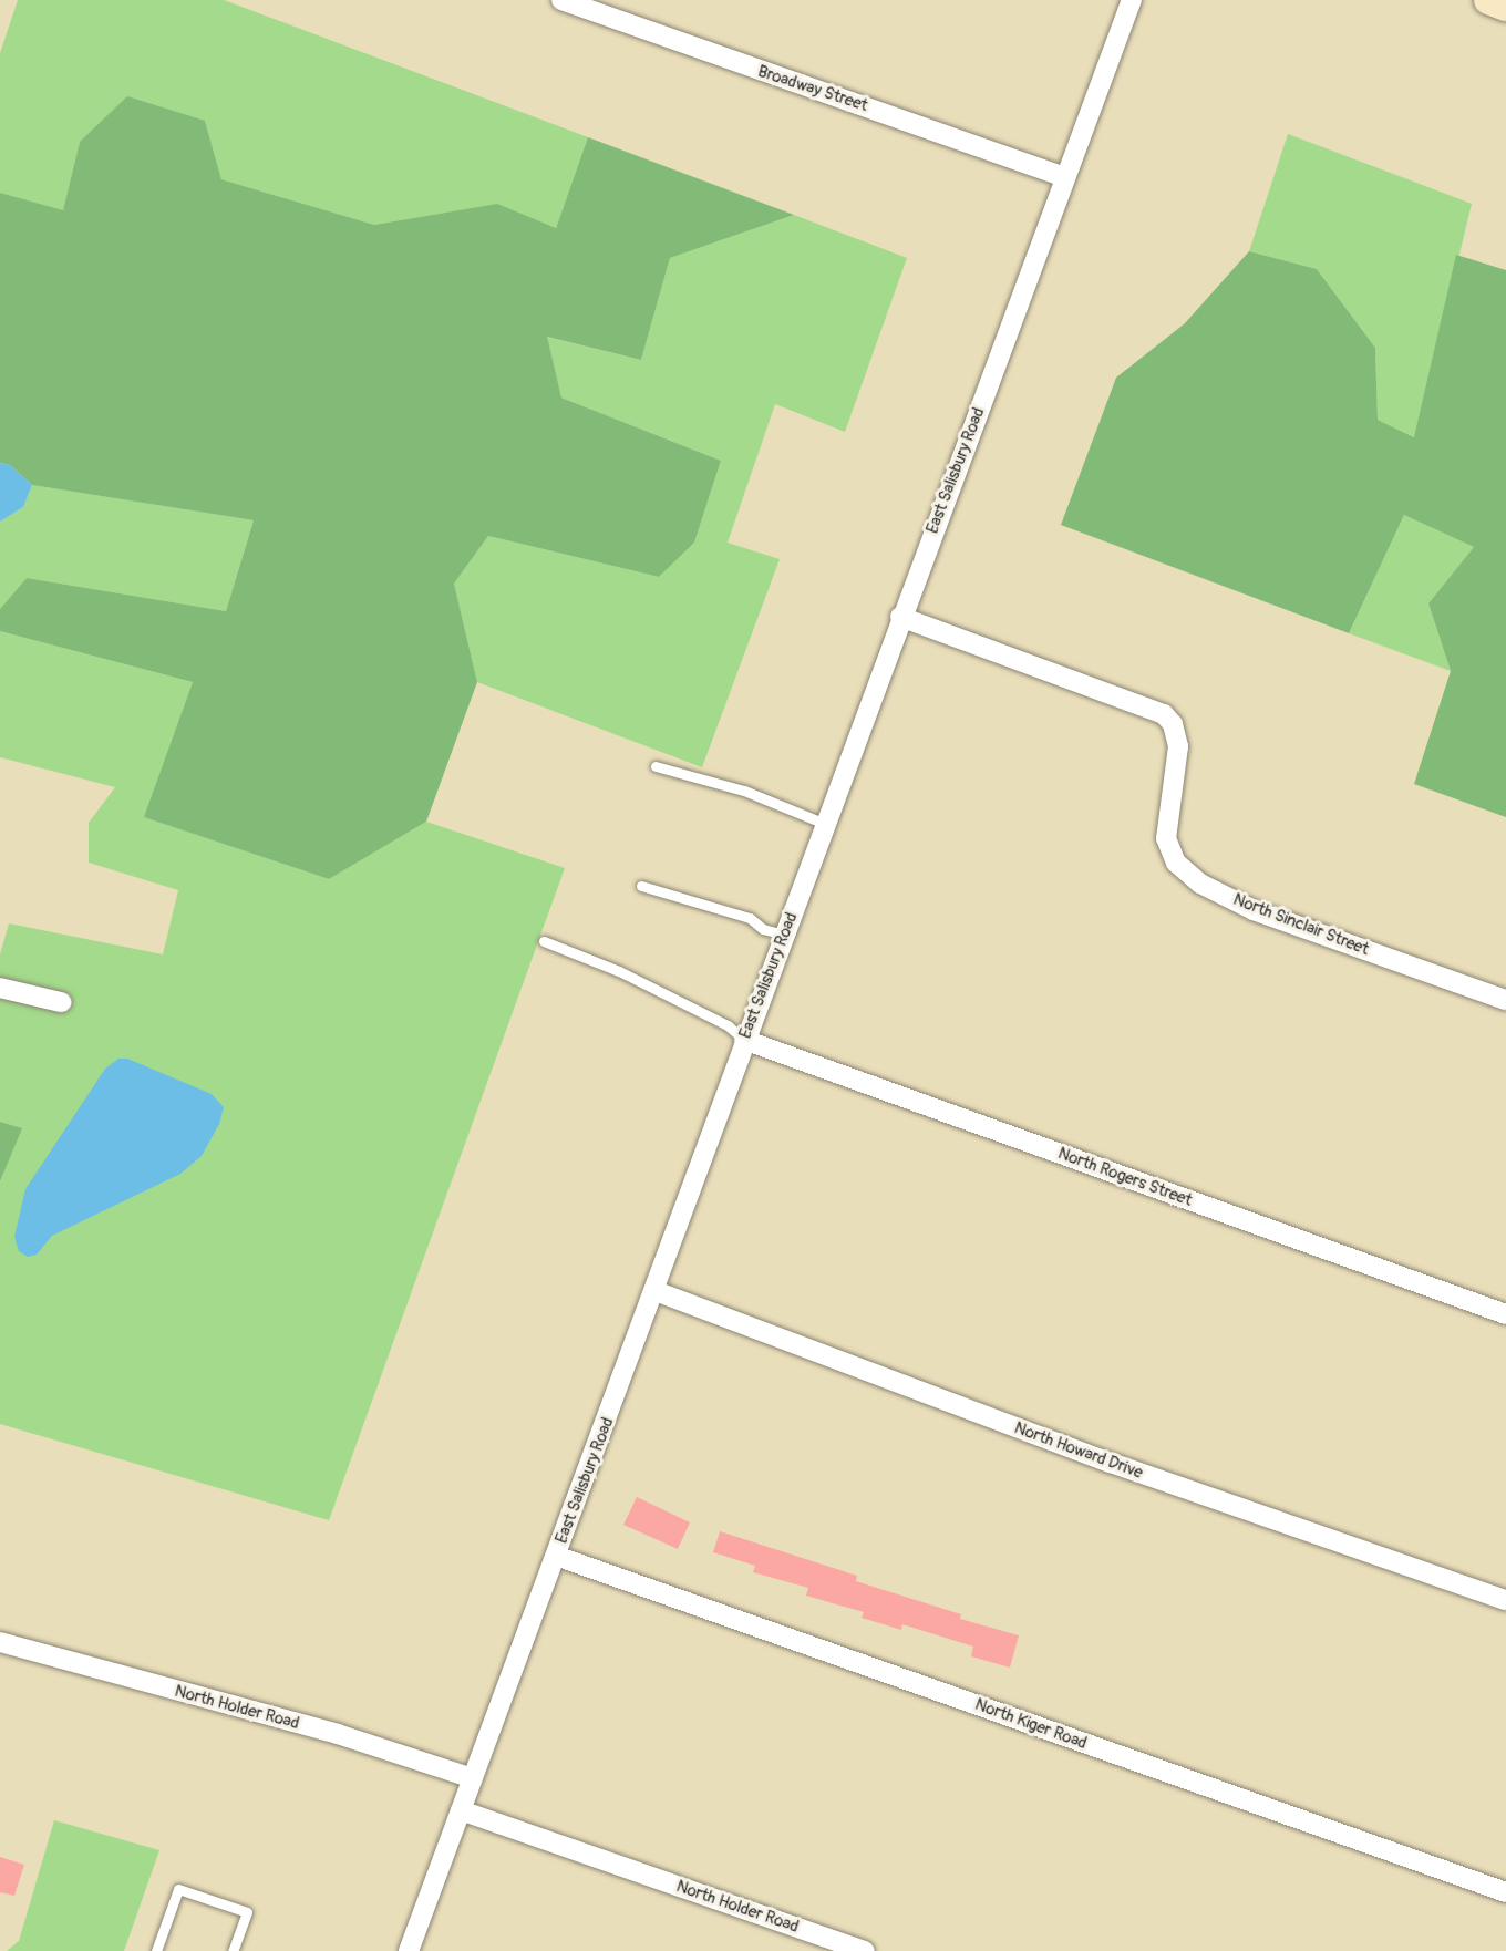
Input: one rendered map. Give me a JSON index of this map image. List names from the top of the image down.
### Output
{
  "streets": {
    "street": [
      "Broadway Street",
      "East Salisbury Road",
      "North Sinclair Street",
      "North Rogers Street",
      "North Howard Drive",
      "North Holder Road",
      "North Kiger Road"
    ]
  },
  "crossings": [
    ["Broadway Street", "East Salisbury Road"],
    ["East Salisbury Road", "North Sinclair Street"],
    ["East Salisbury Road", "North Rogers Street"],
    ["East Salisbury Road", "North Howard Drive"],
    ["East Salisbury Road", "North Holder Road"],
    ["East Salisbury Road", "North Kiger Road"]
  ]
}
